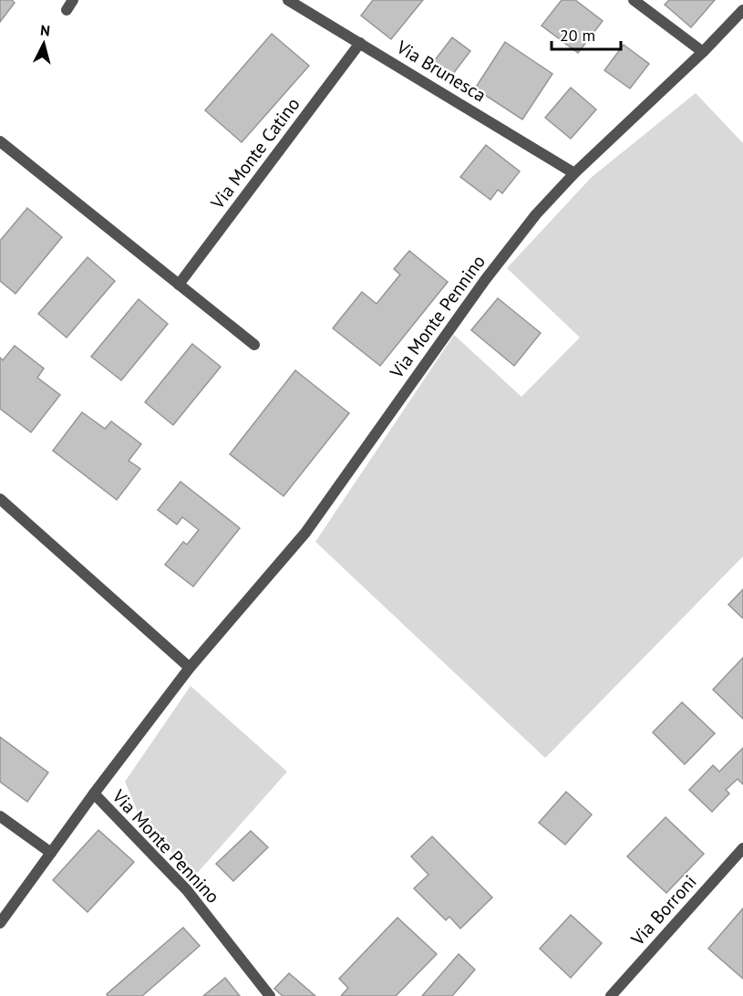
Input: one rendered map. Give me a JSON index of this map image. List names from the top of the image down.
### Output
{
  "streets": {
    "street": [
      "Via Brunesca",
      "Via Monte Catino",
      "Via Monte Pennino",
      "Via Borroni"
    ]
  },
  "crossings": [
    ["Via Brunesca", "Via Monte Catino"],
    ["Via Brunesca", "Via Monte Pennino"]
  ],
  "scale_bar": "20 m",
  "north": "top"
}
